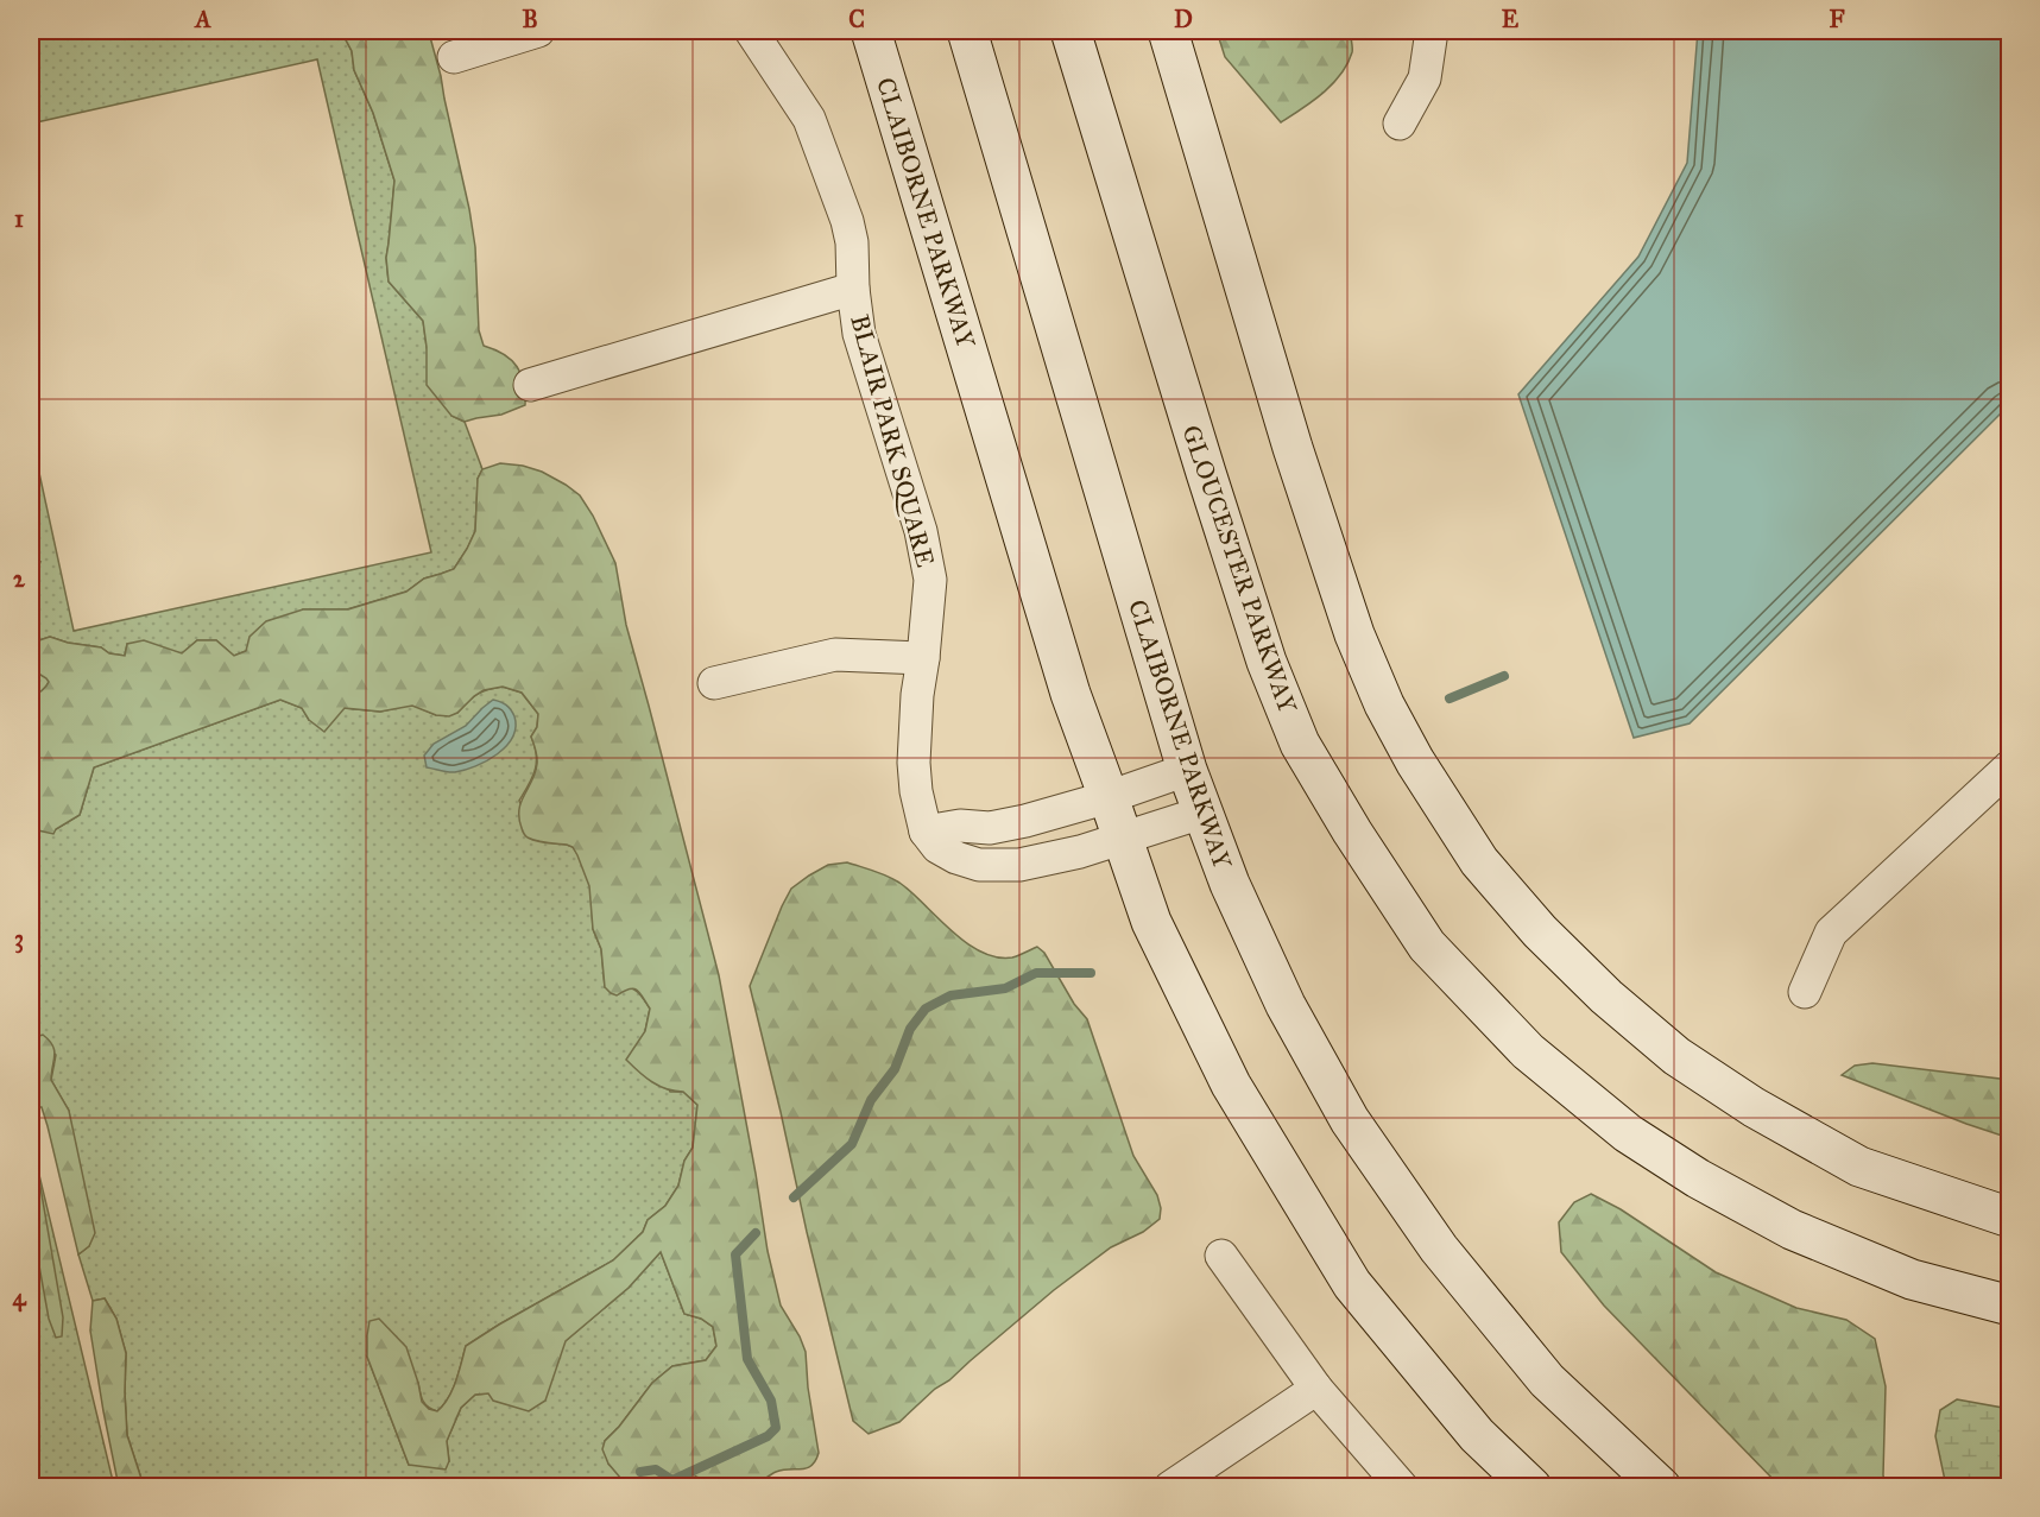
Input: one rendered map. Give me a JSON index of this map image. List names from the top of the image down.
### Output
{
  "streets": {
    "main road": ["CLAIBORNE PARKWAY", "GLOUCESTER PARKWAY"],
    "street": ["BLAIR PARK SQUARE"]
  },
  "grid": {
    "columns": [
      "A",
      "B",
      "C",
      "D",
      "E",
      "F"
    ],
    "rows": [
      "1",
      "2",
      "3",
      "4"
    ]
  }
}
